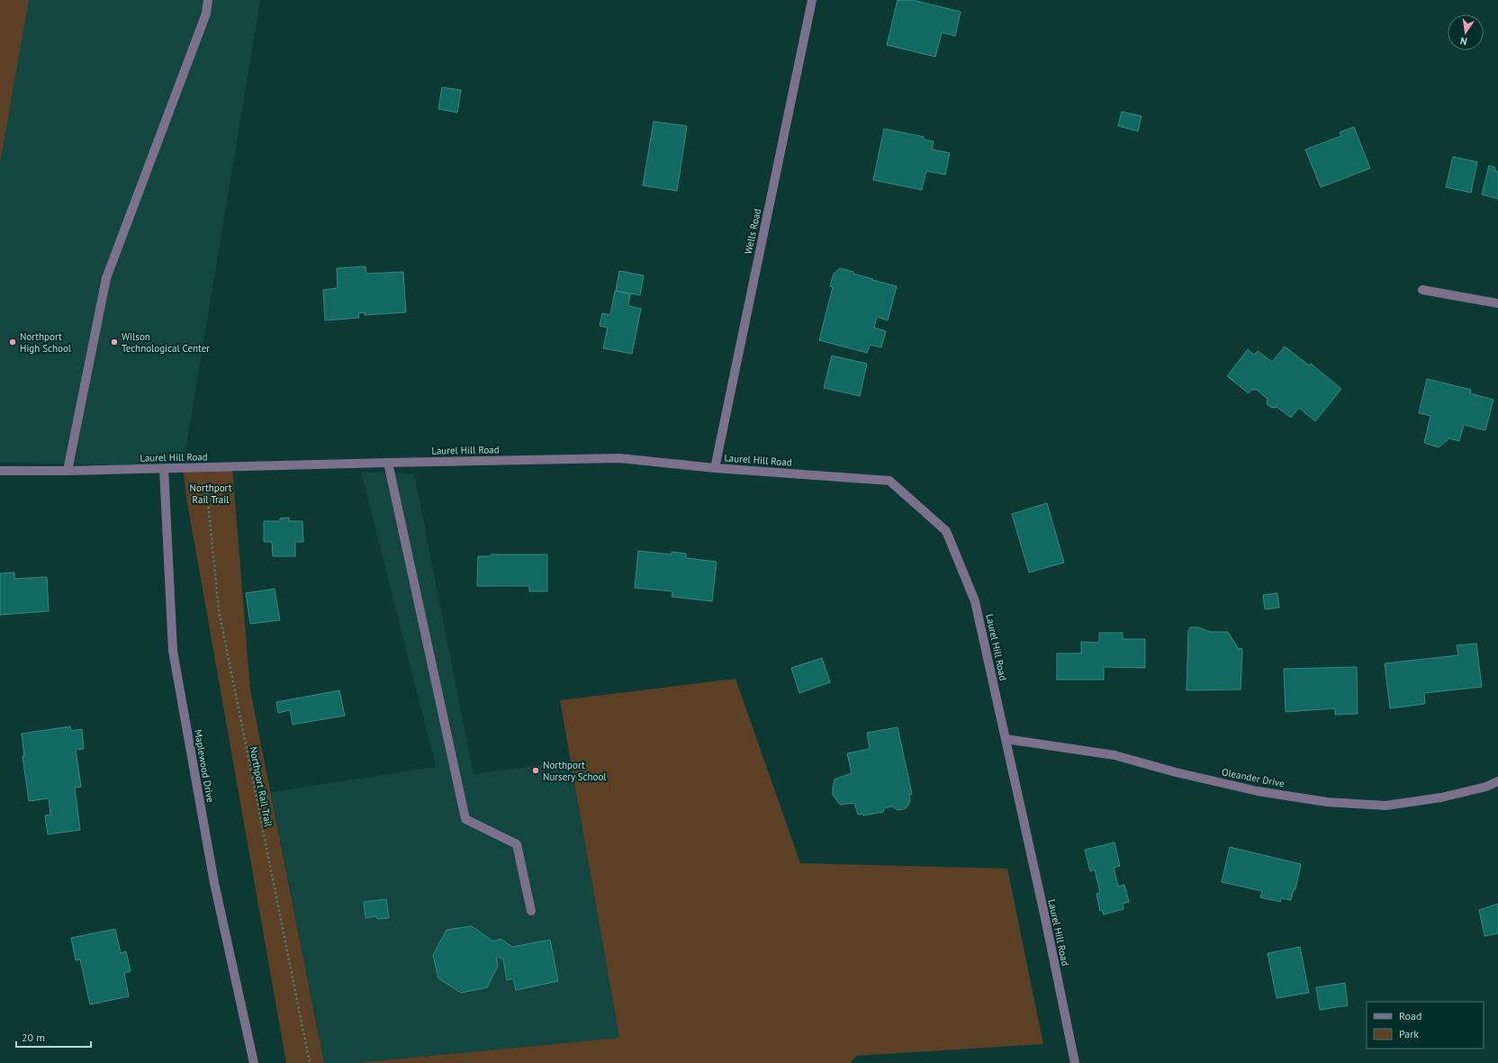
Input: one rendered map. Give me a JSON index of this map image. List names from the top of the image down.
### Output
{
  "streets": {
    "street": [
      "Wells Road",
      "Laurel Hill Road",
      "Maplewood Drive",
      "Oleander Drive"
    ],
    "path": ["Northport Rail Trail"]
  },
  "crossings": [
    ["Wells Road", "Laurel Hill Road"],
    ["Laurel Hill Road", "Maplewood Drive"],
    ["Laurel Hill Road", "Oleander Drive"],
    ["Laurel Hill Road", "Northport Rail Trail"]
  ],
  "parks": ["Northport Rail Trail"],
  "places": ["Northport High School", "Wilson Technological Center", "Northport Nursery School"],
  "legend": ["Road", "Park"],
  "scale_bar": "20 m",
  "north": "bottom"
}
